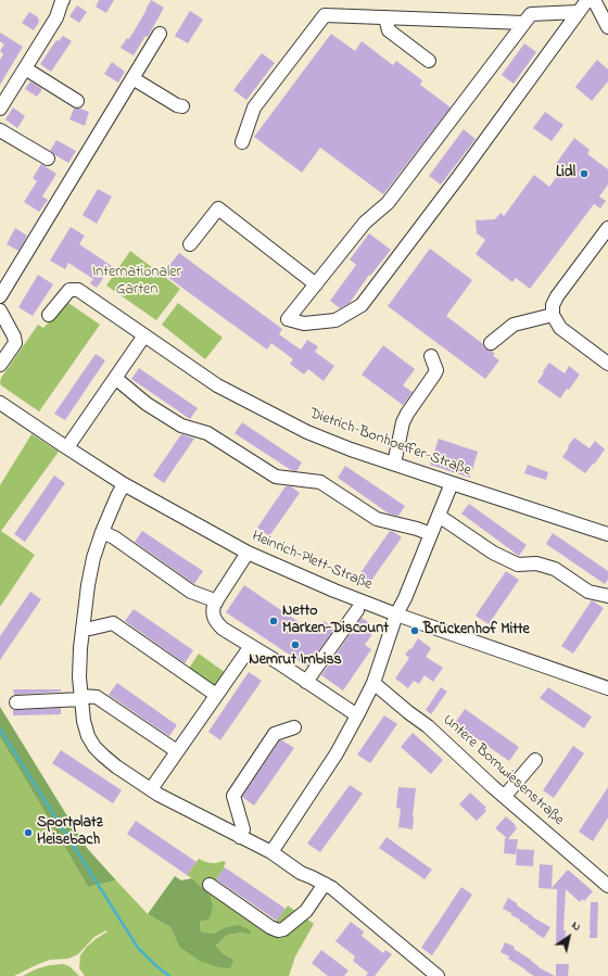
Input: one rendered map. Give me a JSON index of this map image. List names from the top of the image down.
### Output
{
  "streets": {
    "street": ["Dietrich-Bonhoeffer-Straße", "Heinrich-Plett-Straße", "Untere Bornwiesenstraße"]
  },
  "parks": ["Internationaler Garten"],
  "places": [
    "Lidl",
    "Netto Marken-Discount",
    "Brückenhof Mitte",
    "Nemrut Imbiss",
    "Sportplatz Heisebach"
  ],
  "north": "top right"
}
